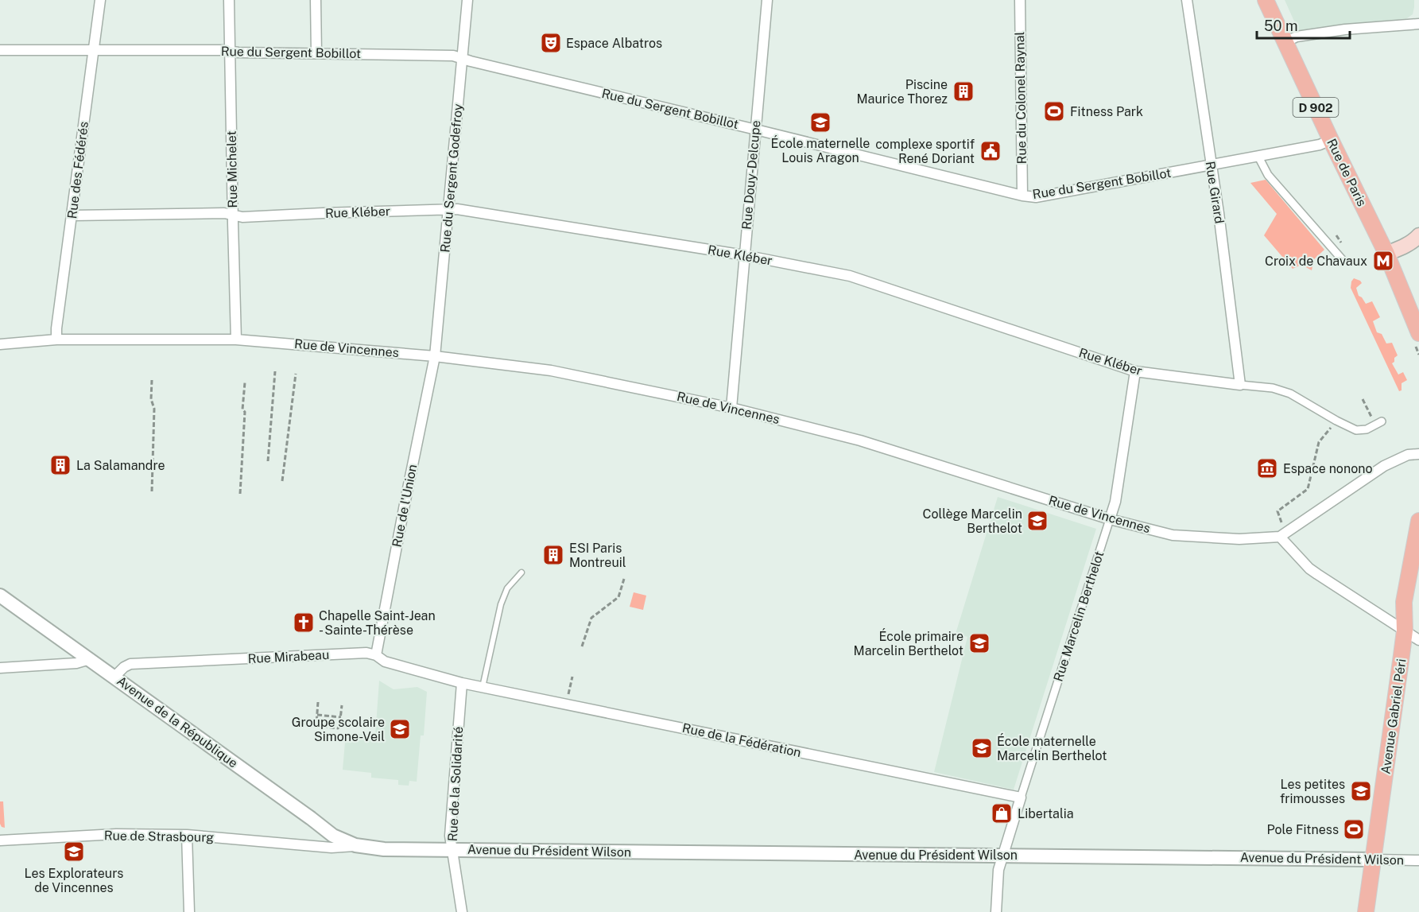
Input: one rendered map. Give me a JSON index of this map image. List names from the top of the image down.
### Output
{
  "streets": {
    "main road": ["D 902", "Rue de Paris", "Avenue Gabriel Péri"],
    "street": [
      "Rue du Sergent Bobillot",
      "Rue du Colonel Raynal",
      "Rue Michelet",
      "Rue des Fédérés",
      "Rue Douy-Delcupe",
      "Rue du Sergent Godefroy",
      "Rue Girard",
      "Rue Kléber",
      "Rue de Vincennes",
      "Rue de l'Union",
      "Rue Marcelin Berthelot",
      "Rue Mirabeau",
      "Avenue de la République",
      "Rue de la Fédération",
      "Rue de la Solidarité",
      "Rue de Strasbourg",
      "Avenue du Président Wilson"
    ]
  },
  "crossings": [
    ["Rue du Sergent Bobillot", "Rue du Colonel Raynal"],
    ["Rue du Sergent Bobillot", "Rue Michelet"],
    ["Rue du Sergent Bobillot", "Rue des Fédérés"],
    ["Rue du Sergent Bobillot", "Rue de Paris"],
    ["Rue du Sergent Bobillot", "Rue Douy-Delcupe"],
    ["Rue du Sergent Bobillot", "Rue du Sergent Godefroy"],
    ["Rue du Sergent Bobillot", "Rue Girard"],
    ["Rue Michelet", "Rue Kléber"],
    ["Rue Michelet", "Rue de Vincennes"],
    ["Rue des Fédérés", "Rue Kléber"],
    ["Rue des Fédérés", "Rue de Vincennes"],
    ["Rue Douy-Delcupe", "Rue Kléber"],
    ["Rue Douy-Delcupe", "Rue de Vincennes"],
    ["Rue du Sergent Godefroy", "Rue Kléber"],
    ["Rue du Sergent Godefroy", "Rue de Vincennes"],
    ["Rue du Sergent Godefroy", "Rue de l'Union"],
    ["Rue Girard", "Rue Kléber"],
    ["Rue Kléber", "Rue Marcelin Berthelot"],
    ["Rue de Vincennes", "Rue de l'Union"],
    ["Rue de Vincennes", "Rue Marcelin Berthelot"],
    ["Rue de l'Union", "Rue Mirabeau"],
    ["Rue Marcelin Berthelot", "Rue de la Fédération"],
    ["Rue Marcelin Berthelot", "Avenue du Président Wilson"],
    ["Rue Mirabeau", "Avenue de la République"],
    ["Rue Mirabeau", "Rue de la Fédération"],
    ["Rue Mirabeau", "Rue de la Solidarité"],
    ["Avenue Gabriel Péri", "Avenue du Président Wilson"],
    ["Avenue de la République", "Rue de Strasbourg"],
    ["Rue de la Fédération", "Rue de la Solidarité"],
    ["Rue de la Solidarité", "Rue de Strasbourg"],
    ["Rue de la Solidarité", "Avenue du Président Wilson"],
    ["Rue de Strasbourg", "Avenue du Président Wilson"]
  ],
  "places": {
    "theatre": ["Espace Albatros"],
    "building": ["Piscine Maurice Thorez", "La Salamandre", "ESI Paris Montreuil"],
    "sports": ["Fitness Park", "Pole Fitness"],
    "school or university": [
      "École maternelle Louis Aragon",
      "Collège Marcelin Berthelot",
      "École primaire Marcelin Berthelot",
      "Groupe scolaire Simone-Veil",
      "École maternelle Marcelin Berthelot",
      "Les petites frimousses",
      "Les Explorateurs de Vincennes"
    ],
    "public building": ["complexe sportif René Doriant"],
    "metro station": ["Croix de Chavaux"],
    "museum": ["Espace nonono"],
    "church": ["Chapelle Saint-Jean - Sainte-Thérèse"],
    "shop": ["Libertalia"]
  },
  "scale_bar": "50 m"
}
